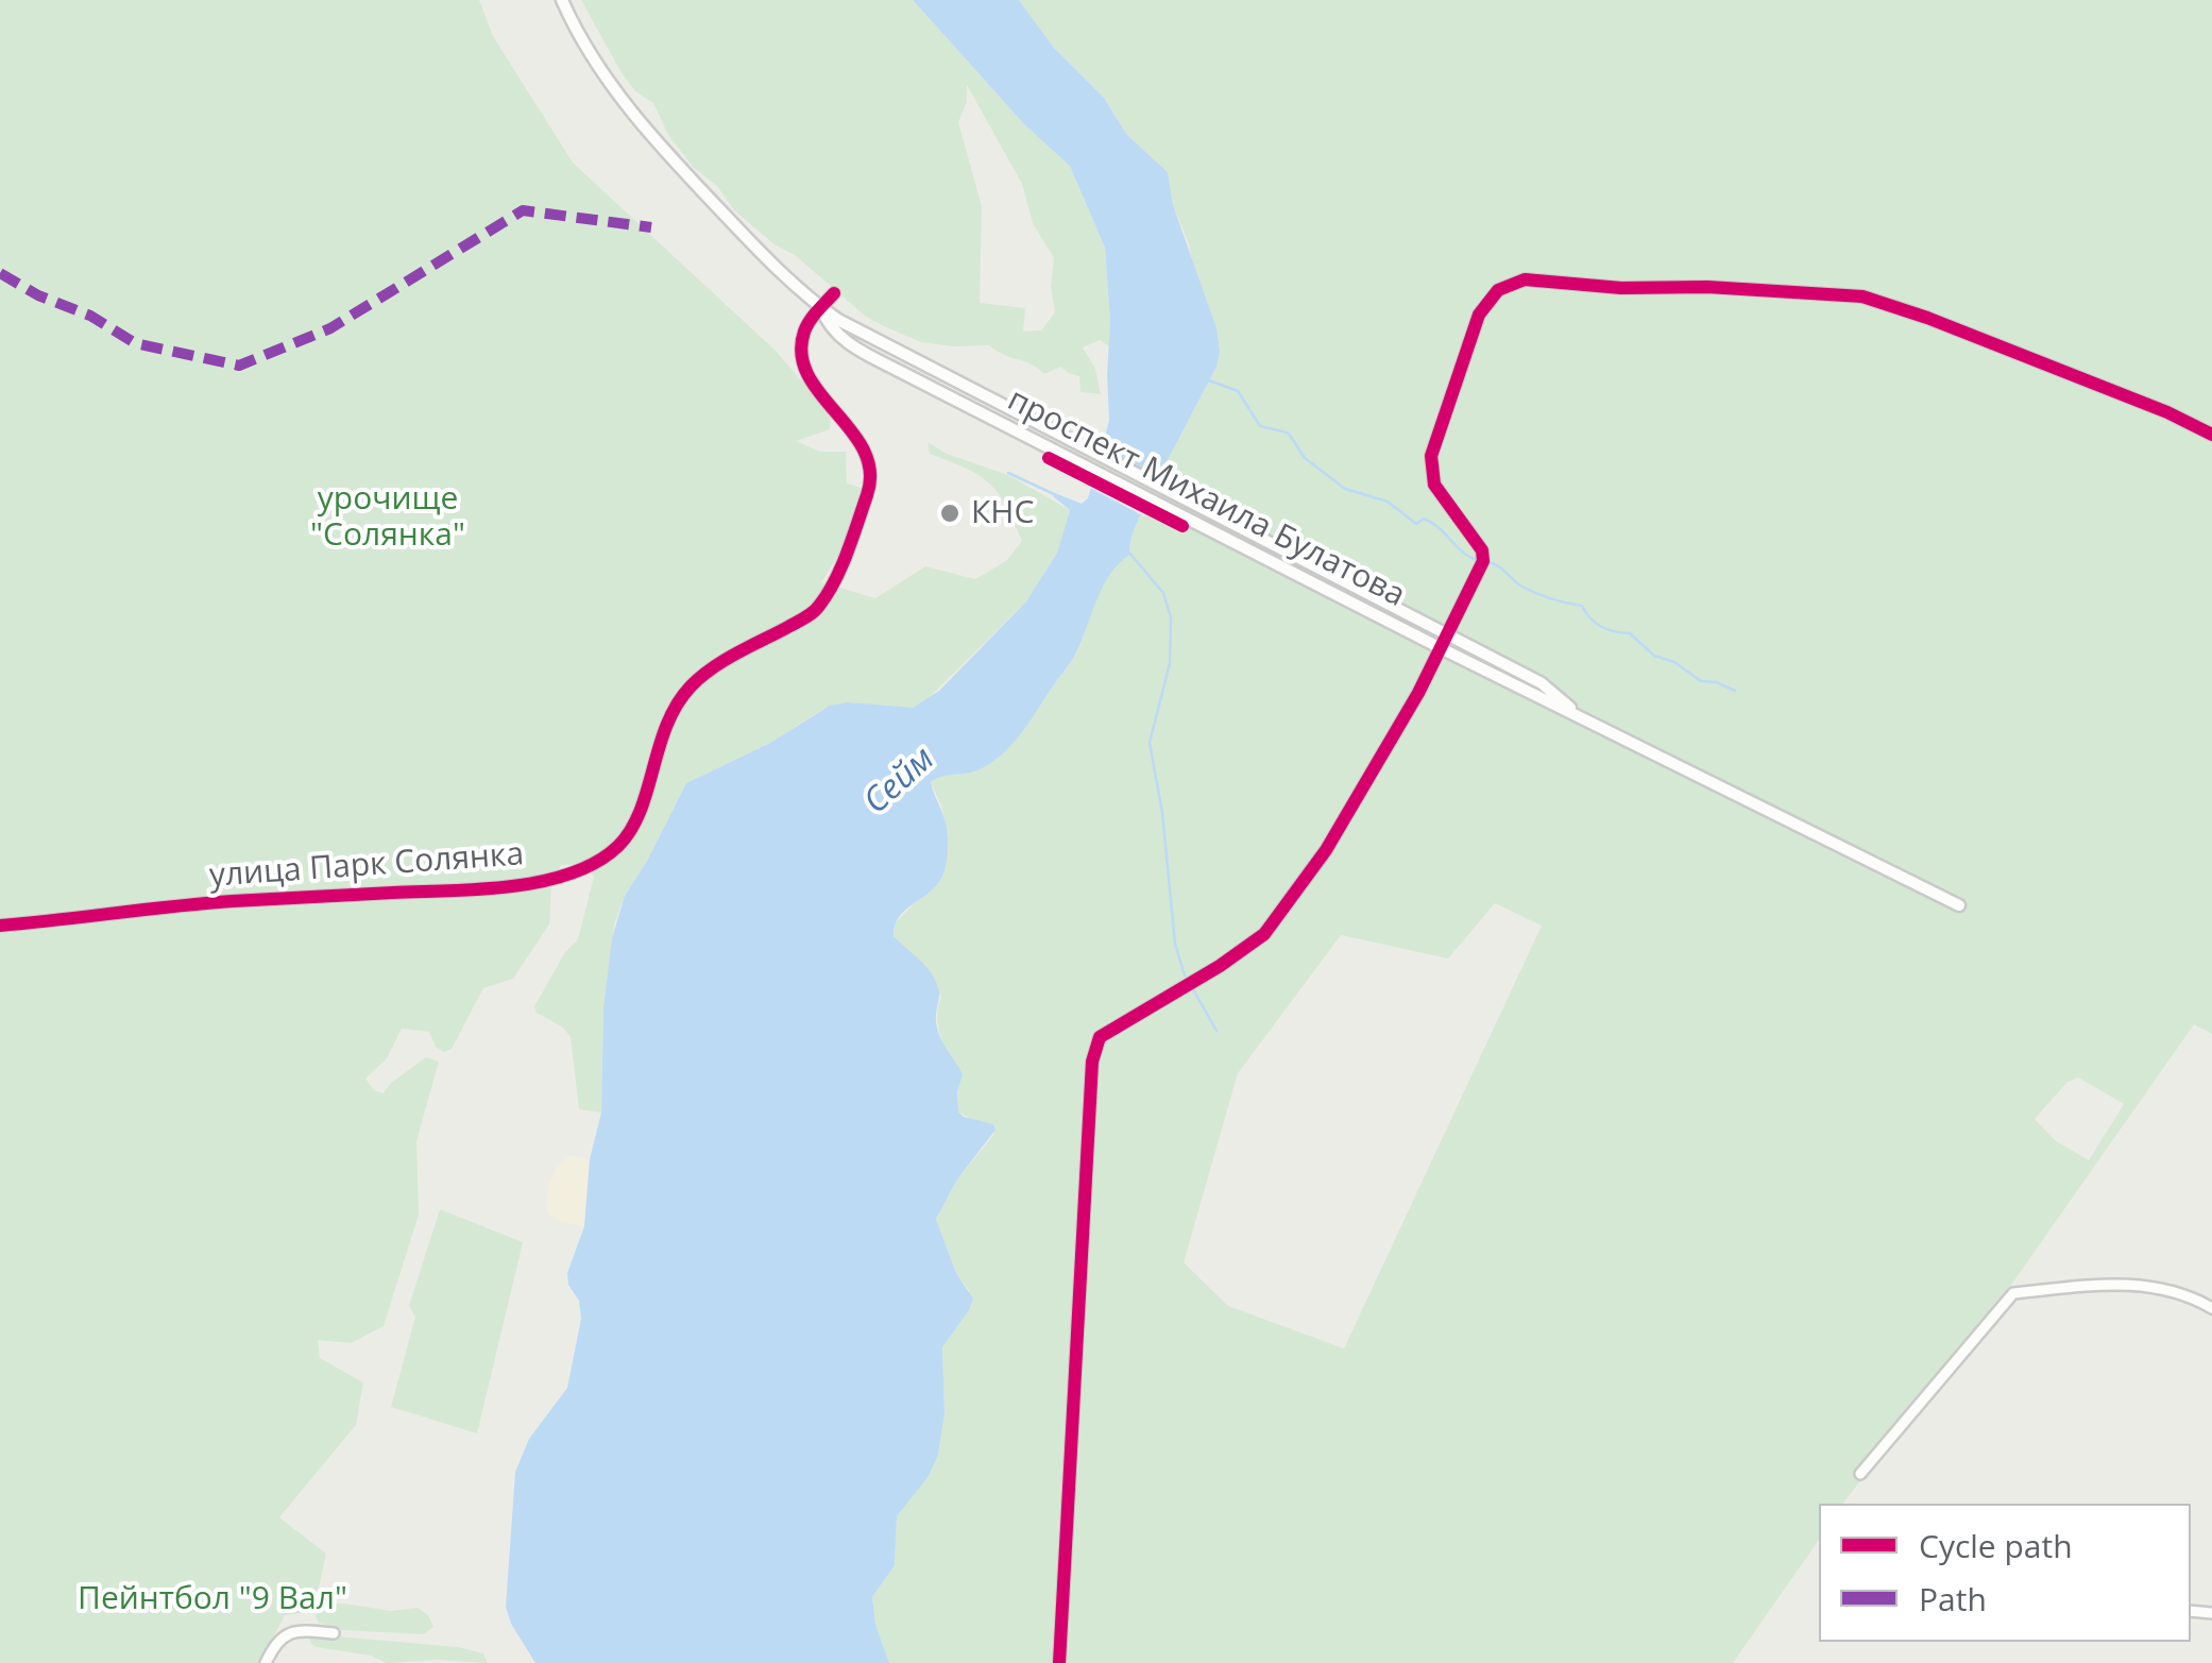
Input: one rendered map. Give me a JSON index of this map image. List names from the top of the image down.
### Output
{
  "streets": {
    "street": ["проспект Михаила Булатова", "улица Парк Солянка"]
  },
  "crossings": [
    ["проспект Михаила Булатова", "улица Парк Солянка"]
  ],
  "water": ["Сейм"],
  "parks": ["урочище \"Солянка\"", "Пейнтбол \"9 Вал\""],
  "places": ["КНС"],
  "legend": ["Cycle path", "Path"]
}
